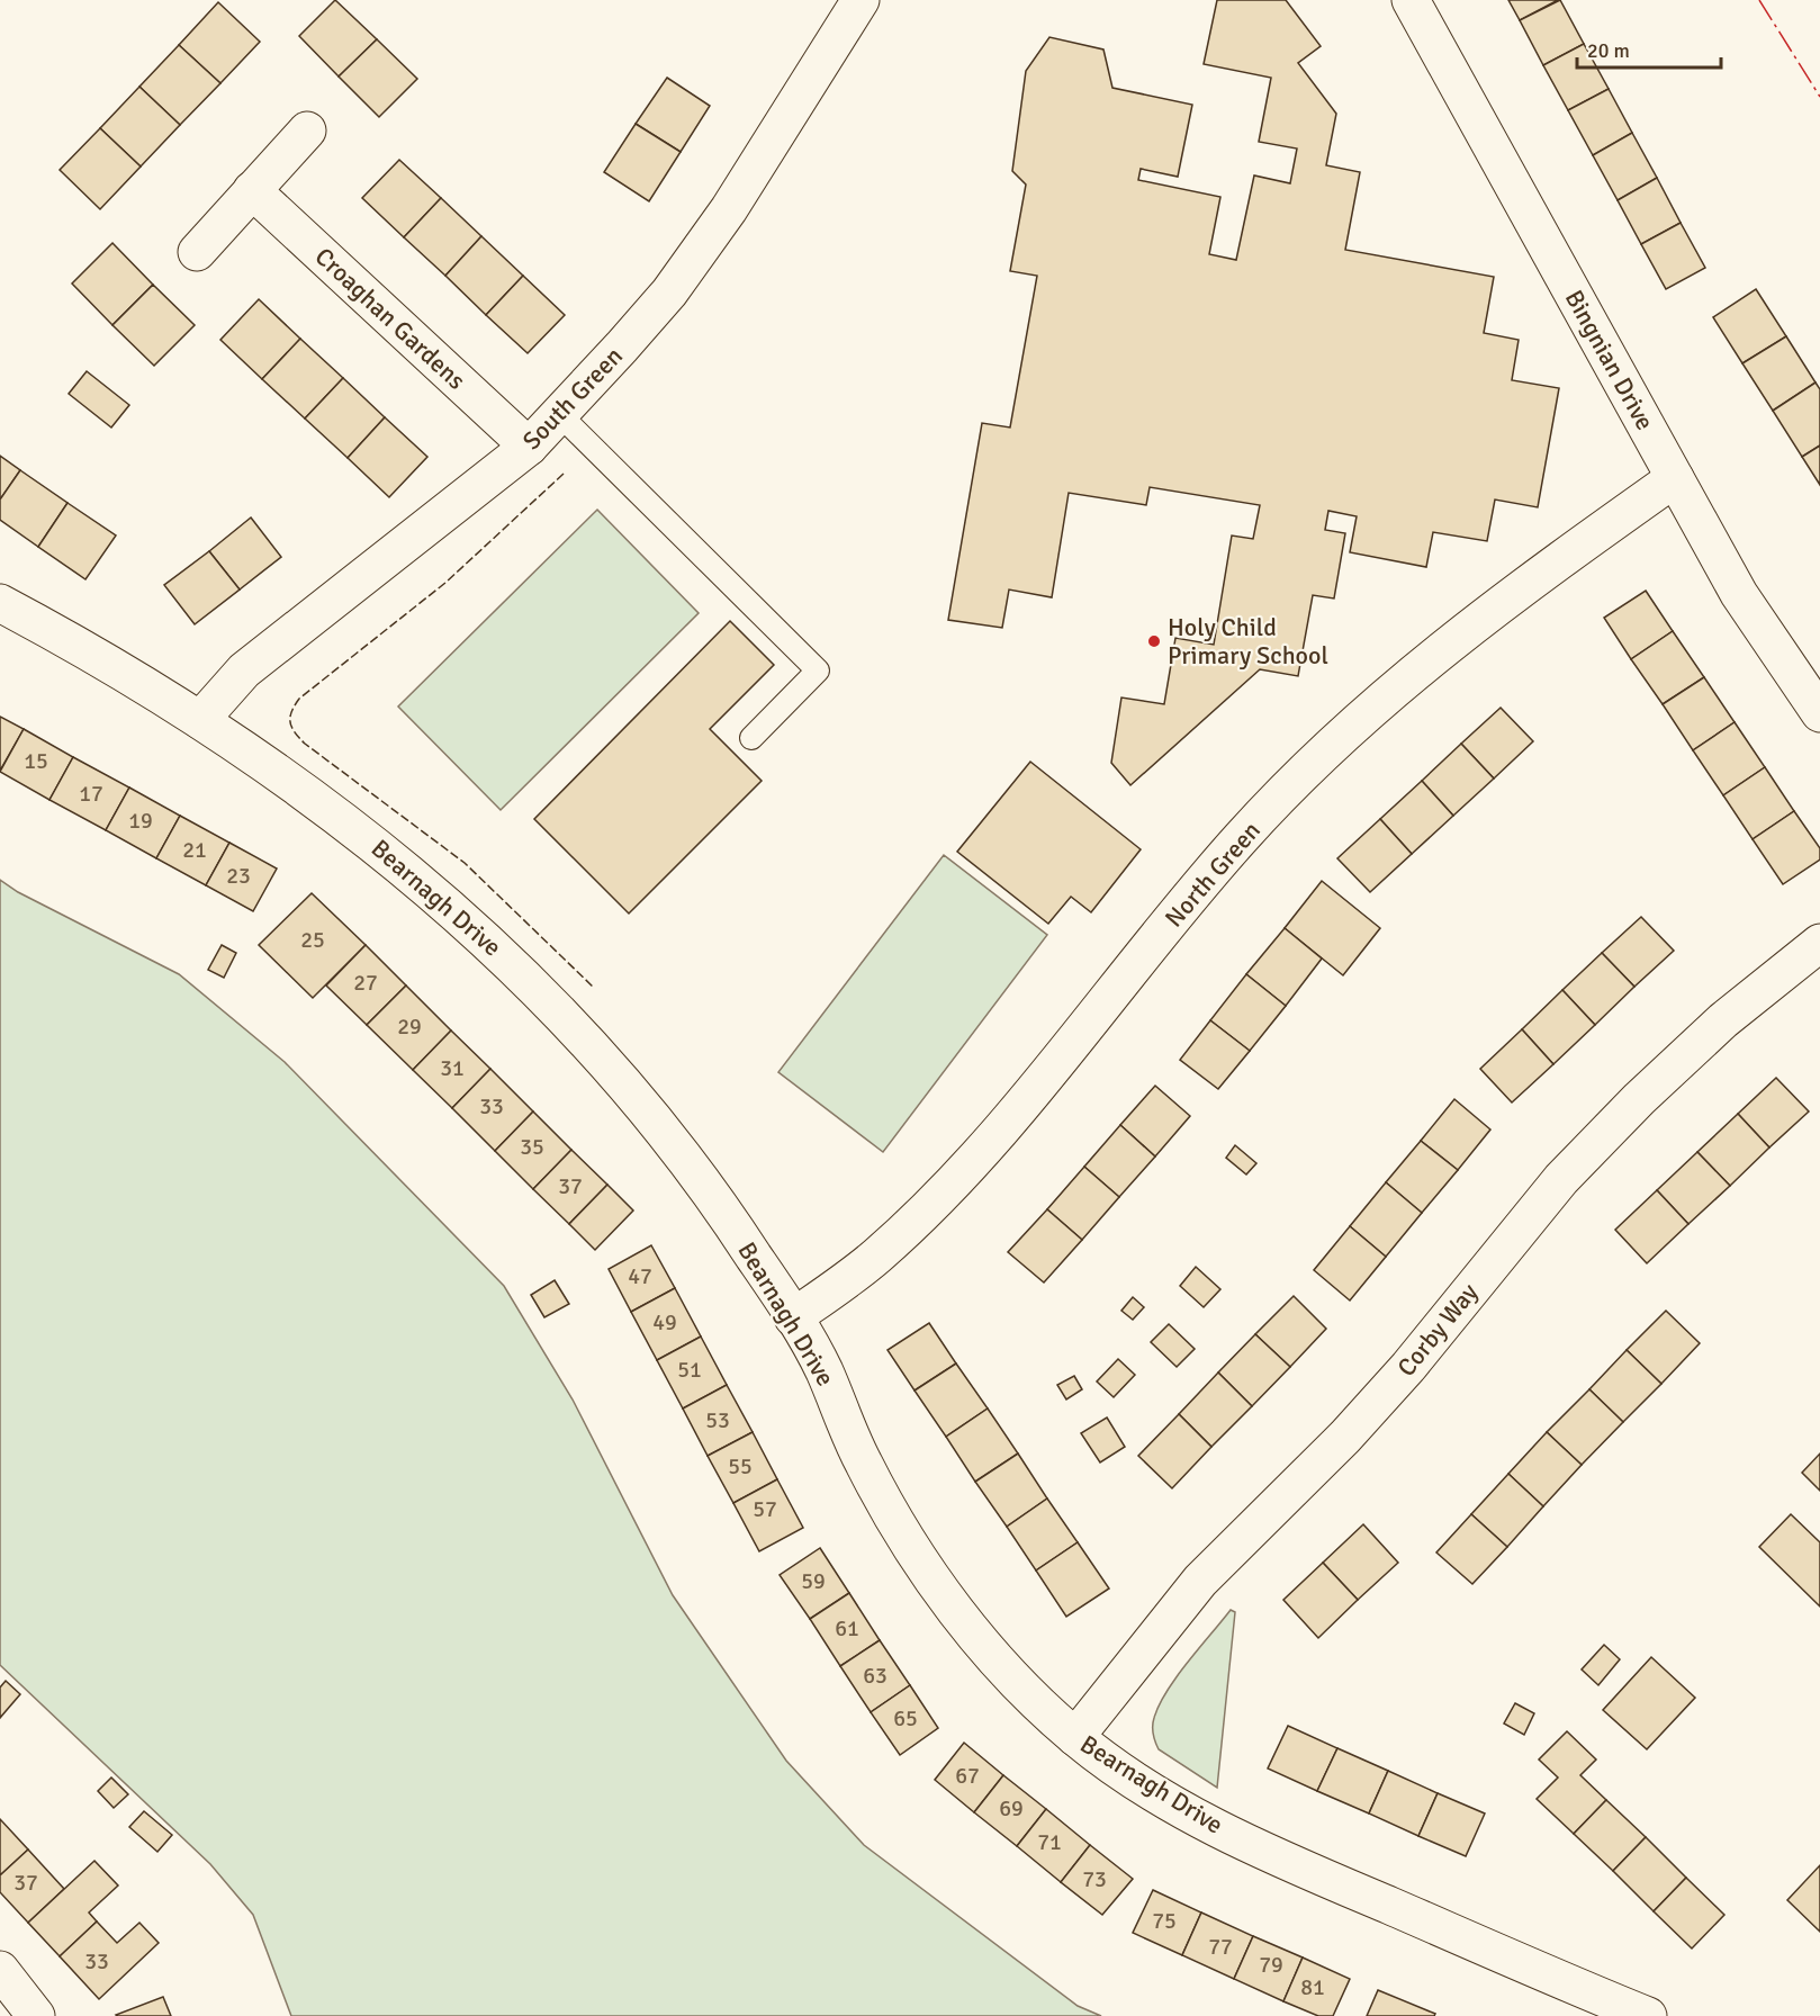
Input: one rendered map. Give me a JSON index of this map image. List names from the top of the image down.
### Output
{
  "streets": {
    "street": [
      "Croaghan Gardens",
      "Bingnian Drive",
      "South Green",
      "North Green",
      "Bearnagh Drive",
      "Corby Way"
    ]
  },
  "crossings": [
    ["Croaghan Gardens", "South Green"],
    ["Bingnian Drive", "North Green"],
    ["South Green", "Bearnagh Drive"],
    ["North Green", "Bearnagh Drive"],
    ["Bearnagh Drive", "Corby Way"]
  ],
  "places": ["Holy Child Primary School"],
  "house_numbers": [
    "15",
    "17",
    "19",
    "21",
    "23",
    "25",
    "27",
    "29",
    "31",
    "33",
    "35",
    "37",
    "47",
    "49",
    "51",
    "53",
    "55",
    "57",
    "59",
    "61",
    "63",
    "65",
    "67",
    "69",
    "71",
    "73",
    "37",
    "75",
    "77",
    "33",
    "79",
    "81"
  ],
  "scale_bar": "20 m"
}
